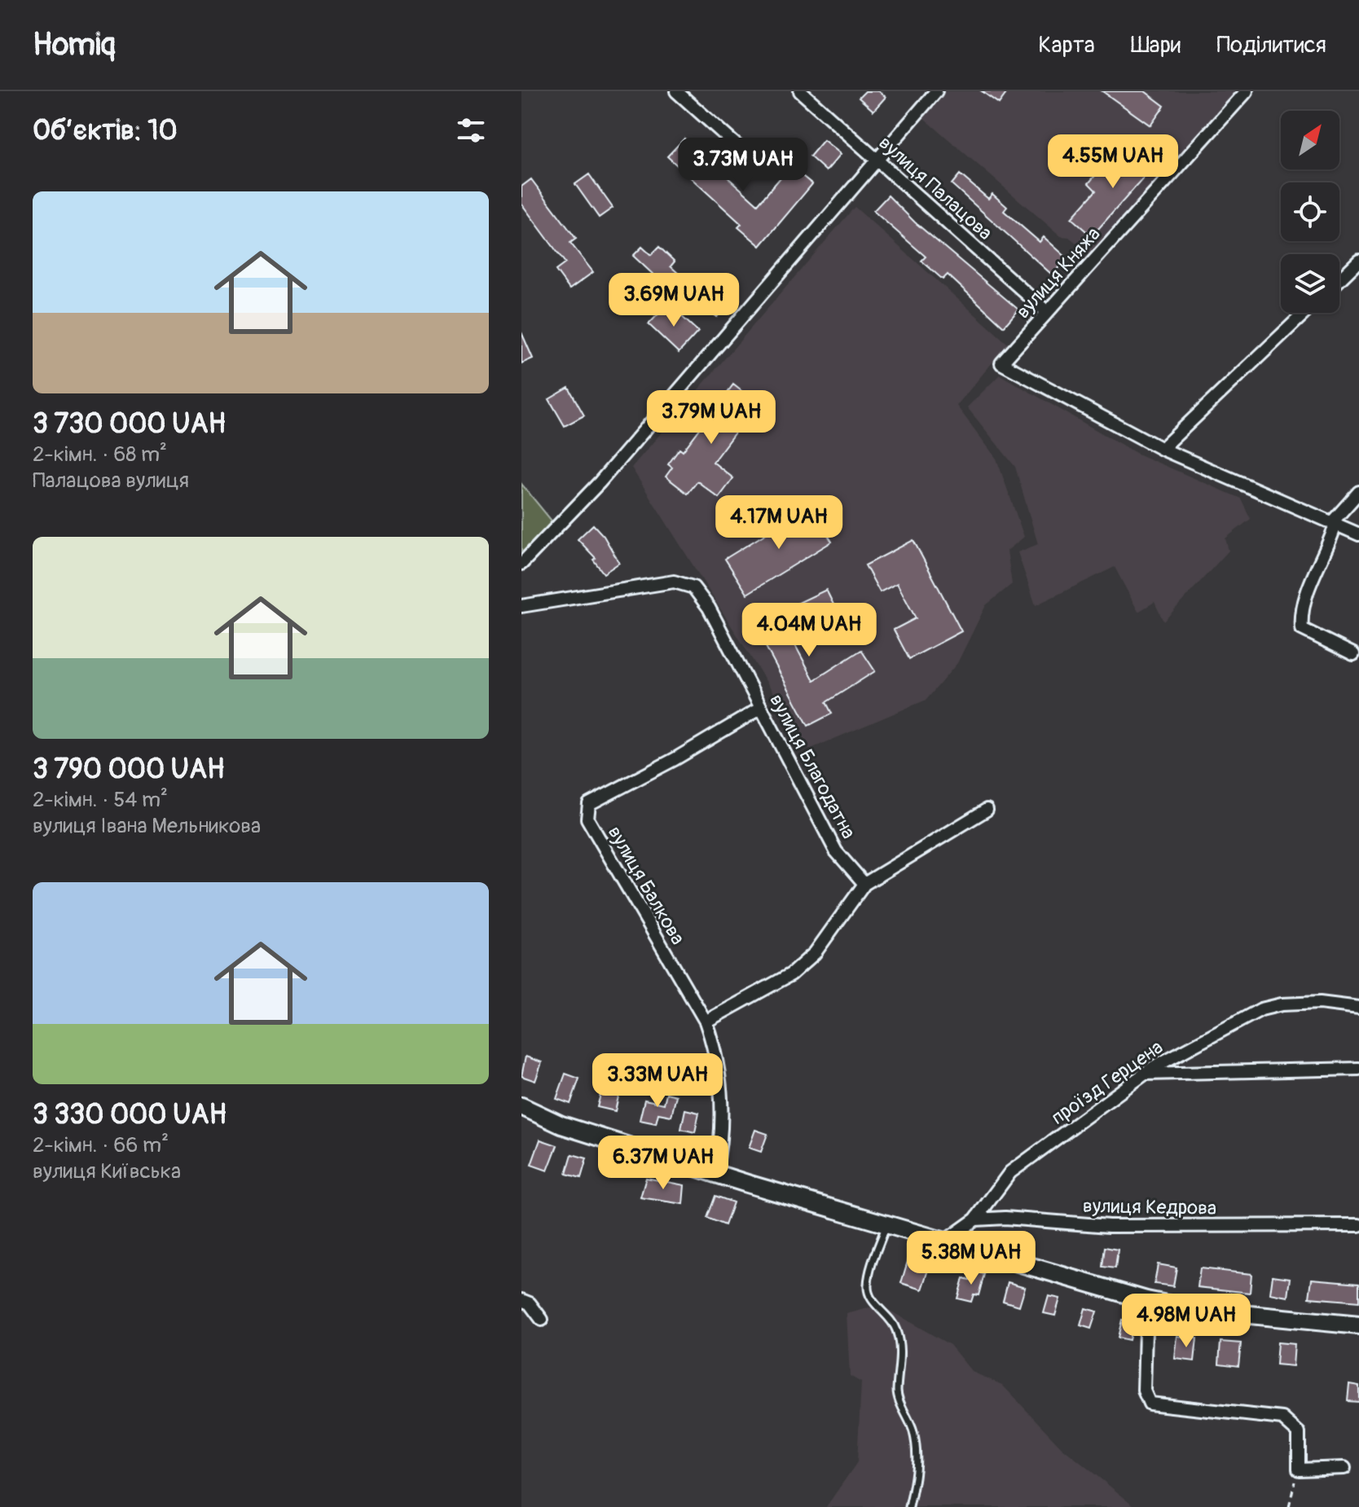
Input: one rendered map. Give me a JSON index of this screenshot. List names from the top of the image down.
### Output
{
  "streets": {
    "street": [
      "вулиця Палацова",
      "вулиця Княжа",
      "вулиця Благодатна",
      "вулиця Балкова",
      "проїзд Герцена",
      "вулиця Кедрова"
    ]
  },
  "crossings": [
    ["вулиця Палацова", "вулиця Княжа"],
    ["вулиця Благодатна", "вулиця Балкова"],
    ["проїзд Герцена", "вулиця Кедрова"]
  ],
  "north": "top right",
  "page": {
    "header": "Homiq",
    "nav": ["Карта", "Шари", "Поділитися"],
    "heading": "Об’єктів: 10",
    "price": [
      "4.55M UAH",
      "3.73M UAH",
      "3.69M UAH",
      "3.79M UAH",
      "4.17M UAH",
      "4.04M UAH",
      "3.33M UAH",
      "6.37M UAH",
      "5.38M UAH",
      "4.98M UAH"
    ],
    "list": [
      {
        "name": "3 730 000 UAH",
        "note": "2-кімн. · 68 m² · Палацова вулиця"
      },
      {
        "name": "3 790 000 UAH",
        "note": "2-кімн. · 54 m² · вулиця Івана Мельникова"
      },
      {
        "name": "3 330 000 UAH",
        "note": "2-кімн. · 66 m² · вулиця Київська"
      }
    ]
  }
}
